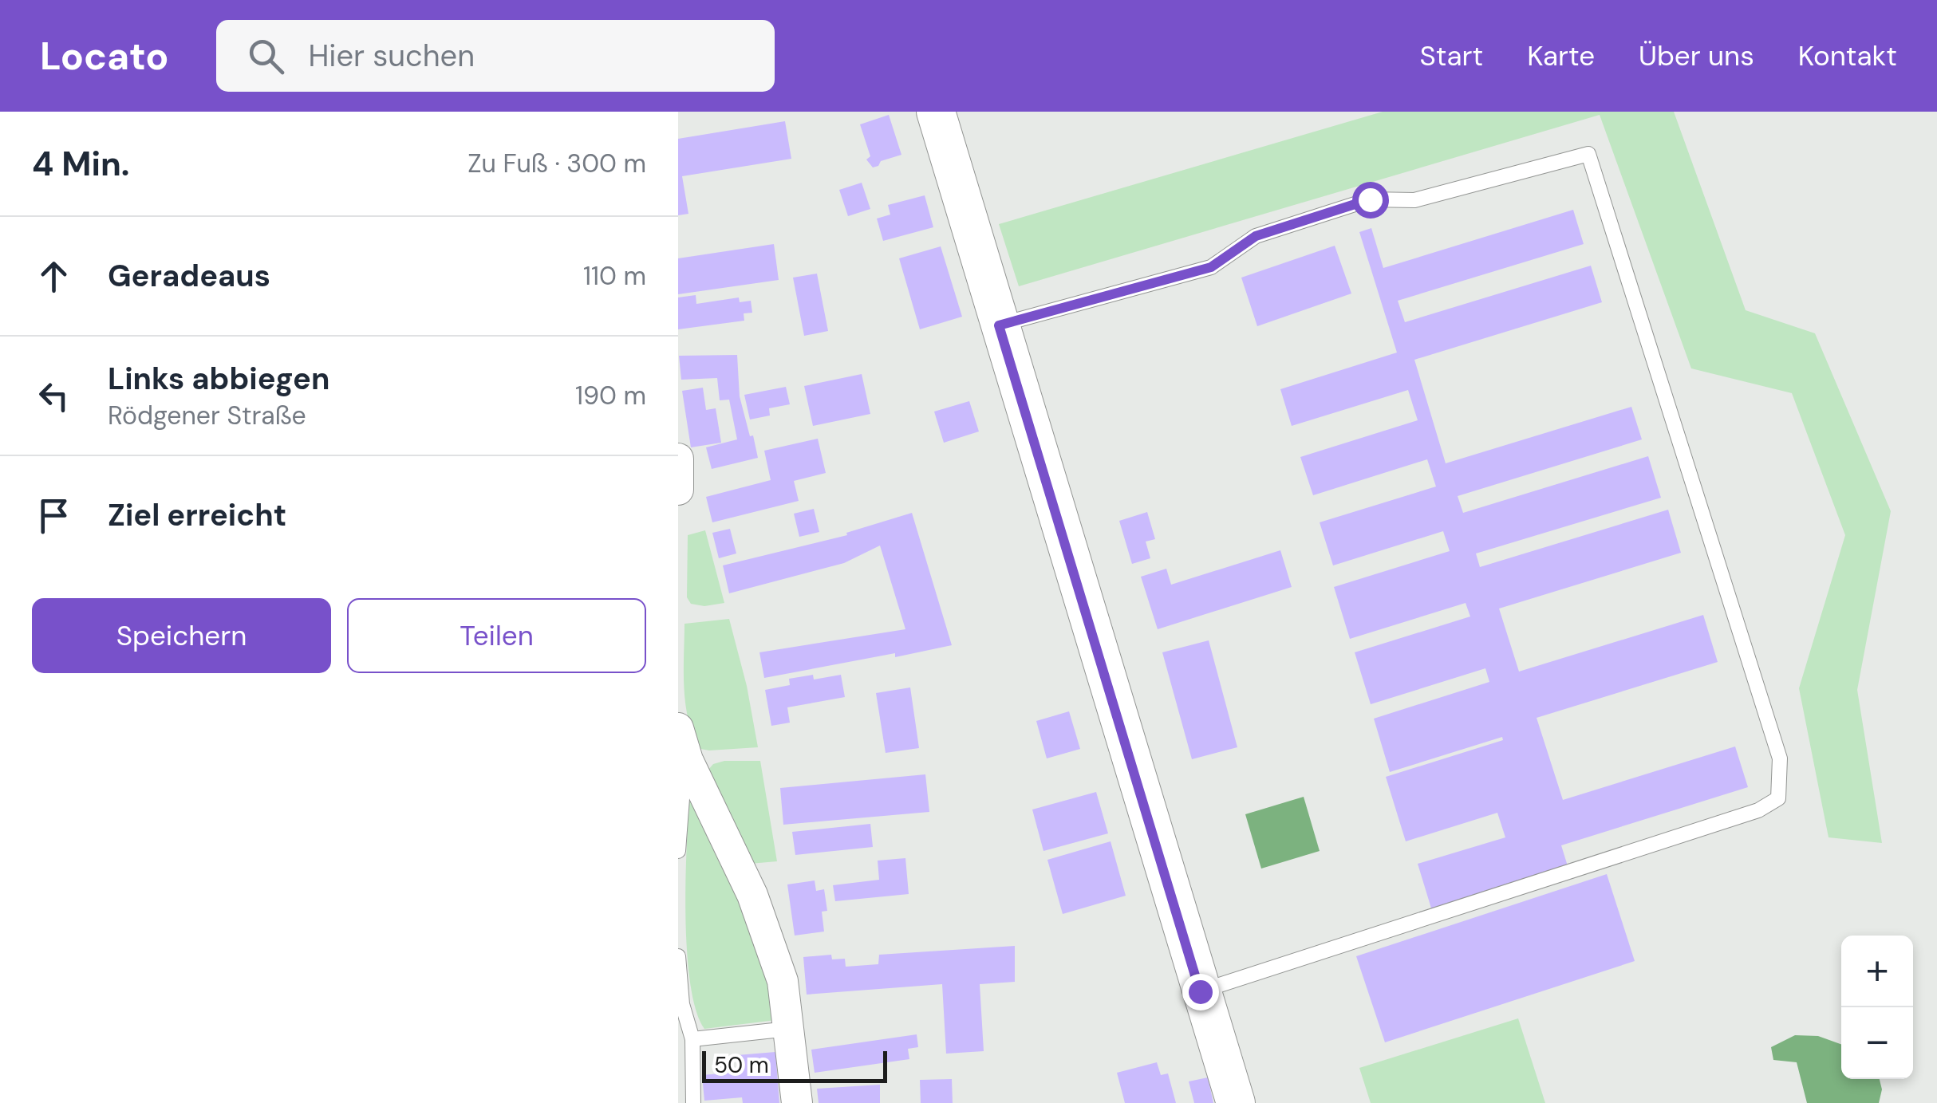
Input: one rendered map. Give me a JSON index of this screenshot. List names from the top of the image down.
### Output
{
  "scale_bar": "50 m",
  "page": {
    "header": "Locato",
    "search": "Hier suchen",
    "nav": [
      "Start",
      "Karte",
      "Über uns",
      "Kontakt"
    ],
    "heading": ["4 Min.", "Zu Fuß · 300 m"],
    "list": [
      ["Geradeaus", "110 m"],
      ["Links abbiegen", "Rödgener Straße", "190 m"],
      "Ziel erreicht"
    ],
    "buttons": ["Speichern", "Teilen"],
    "map_buttons": ["+", "−"],
    "scale": "50 m"
  }
}
